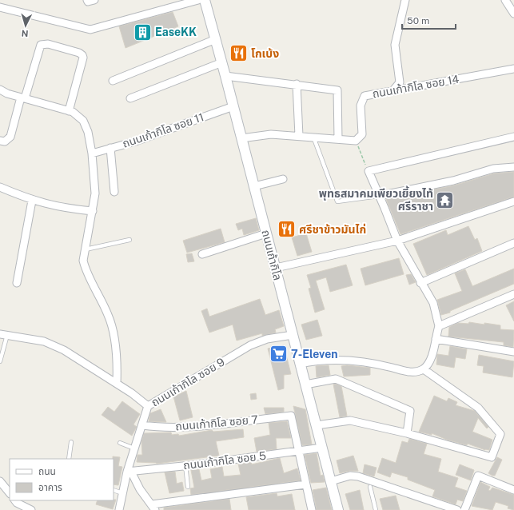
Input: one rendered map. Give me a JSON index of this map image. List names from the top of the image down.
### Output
{
  "streets": {
    "main road": ["ถนนเก้ากิโล"],
    "street": [
      "ถนนเก้ากิโล ซอย 14",
      "ถนนเก้ากิโล ซอย 11",
      "ถนนเก้ากิโล ซอย 9",
      "ถนนเก้ากิโล ซอย 7",
      "ถนนเก้ากิโล ซอย 5"
    ]
  },
  "crossings": [
    ["ถนนเก้ากิโล ซอย 11", "ถนนเก้ากิโล"],
    ["ถนนเก้ากิโล", "ถนนเก้ากิโล ซอย 9"],
    ["ถนนเก้ากิโล", "ถนนเก้ากิโล ซอย 5"],
    ["ถนนเก้ากิโล ซอย 9", "ถนนเก้ากิโล ซอย 7"],
    ["ถนนเก้ากิโล ซอย 9", "ถนนเก้ากิโล ซอย 5"],
    ["ถนนเก้ากิโล ซอย 7", "ถนนเก้ากิโล ซอย 5"]
  ],
  "places": {
    "building": ["EaseKK"],
    "restaurant": ["โกเบ้ง", "ศรีชาข้าวมันไก่"],
    "temple": ["พุทธสมาคมเพียวเยี้ยงไท้ ศรีราชา"],
    "supermarket": ["7-Eleven"]
  },
  "legend": ["ถนน", "อาคาร"],
  "scale_bar": "50 m",
  "north": "bottom"
}
